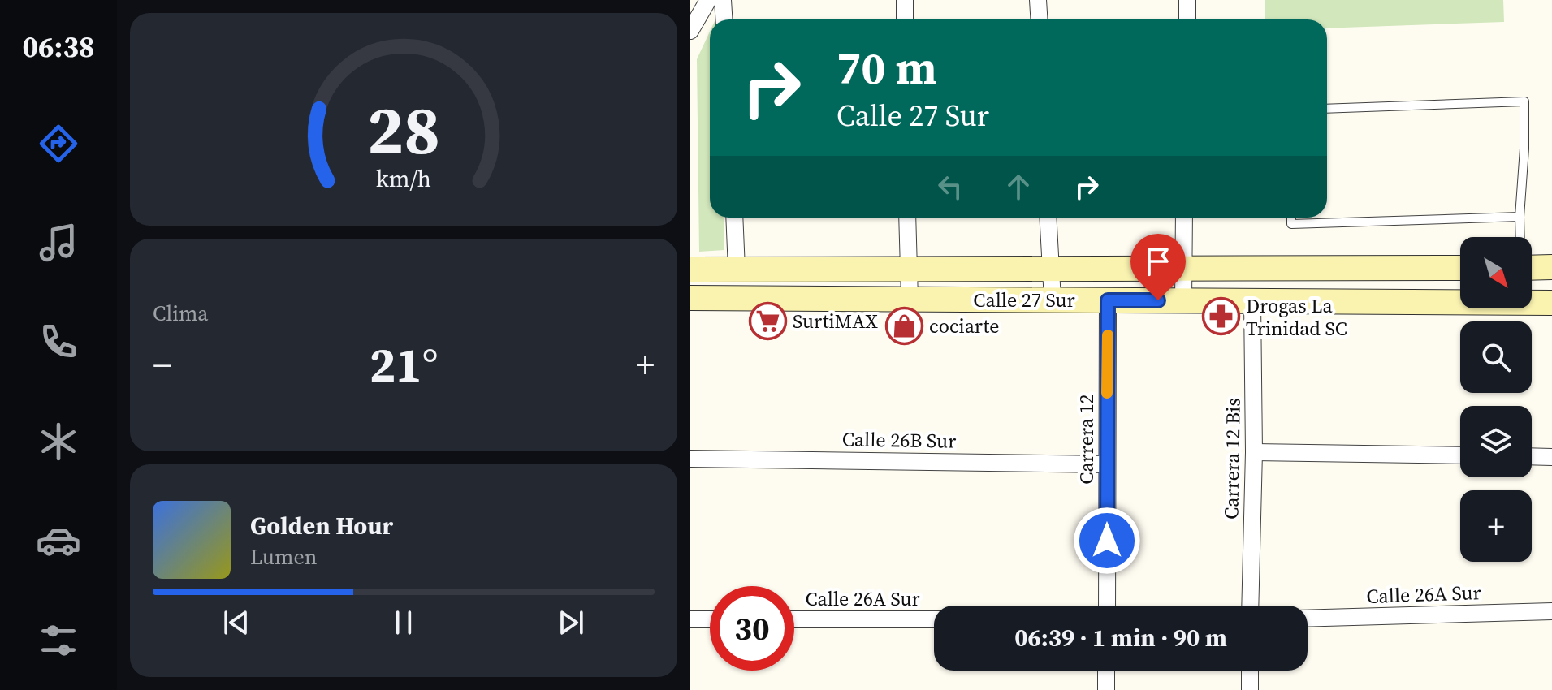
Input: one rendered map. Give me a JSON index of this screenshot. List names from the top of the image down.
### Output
{
  "streets": {
    "main road": ["Calle 27 Sur"],
    "street": [
      "Carrera 12",
      "Calle 26B Sur",
      "Carrera 12 Bis",
      "Calle 26A Sur"
    ]
  },
  "crossings": [
    ["Calle 27 Sur", "Carrera 12"],
    ["Calle 27 Sur", "Carrera 12 Bis"],
    ["Carrera 12", "Calle 26B Sur"]
  ],
  "places": {
    "pharmacy": ["Drogas La Trinidad SC"],
    "supermarket": ["SurtiMAX"],
    "shop": ["cociarte"]
  },
  "north": "bottom right",
  "page": {
    "tabs": "06:38",
    "turn": ["70 m", "Calle 27 Sur"],
    "map_buttons": "+",
    "tile": "Clima",
    "heat": ["−", "21°", "+"],
    "song": ["Golden Hour", "Lumen"],
    "limit": "30",
    "trip": "06:39 · 1 min · 90 m",
    "gauge": ["28", "km/h"]
  }
}
